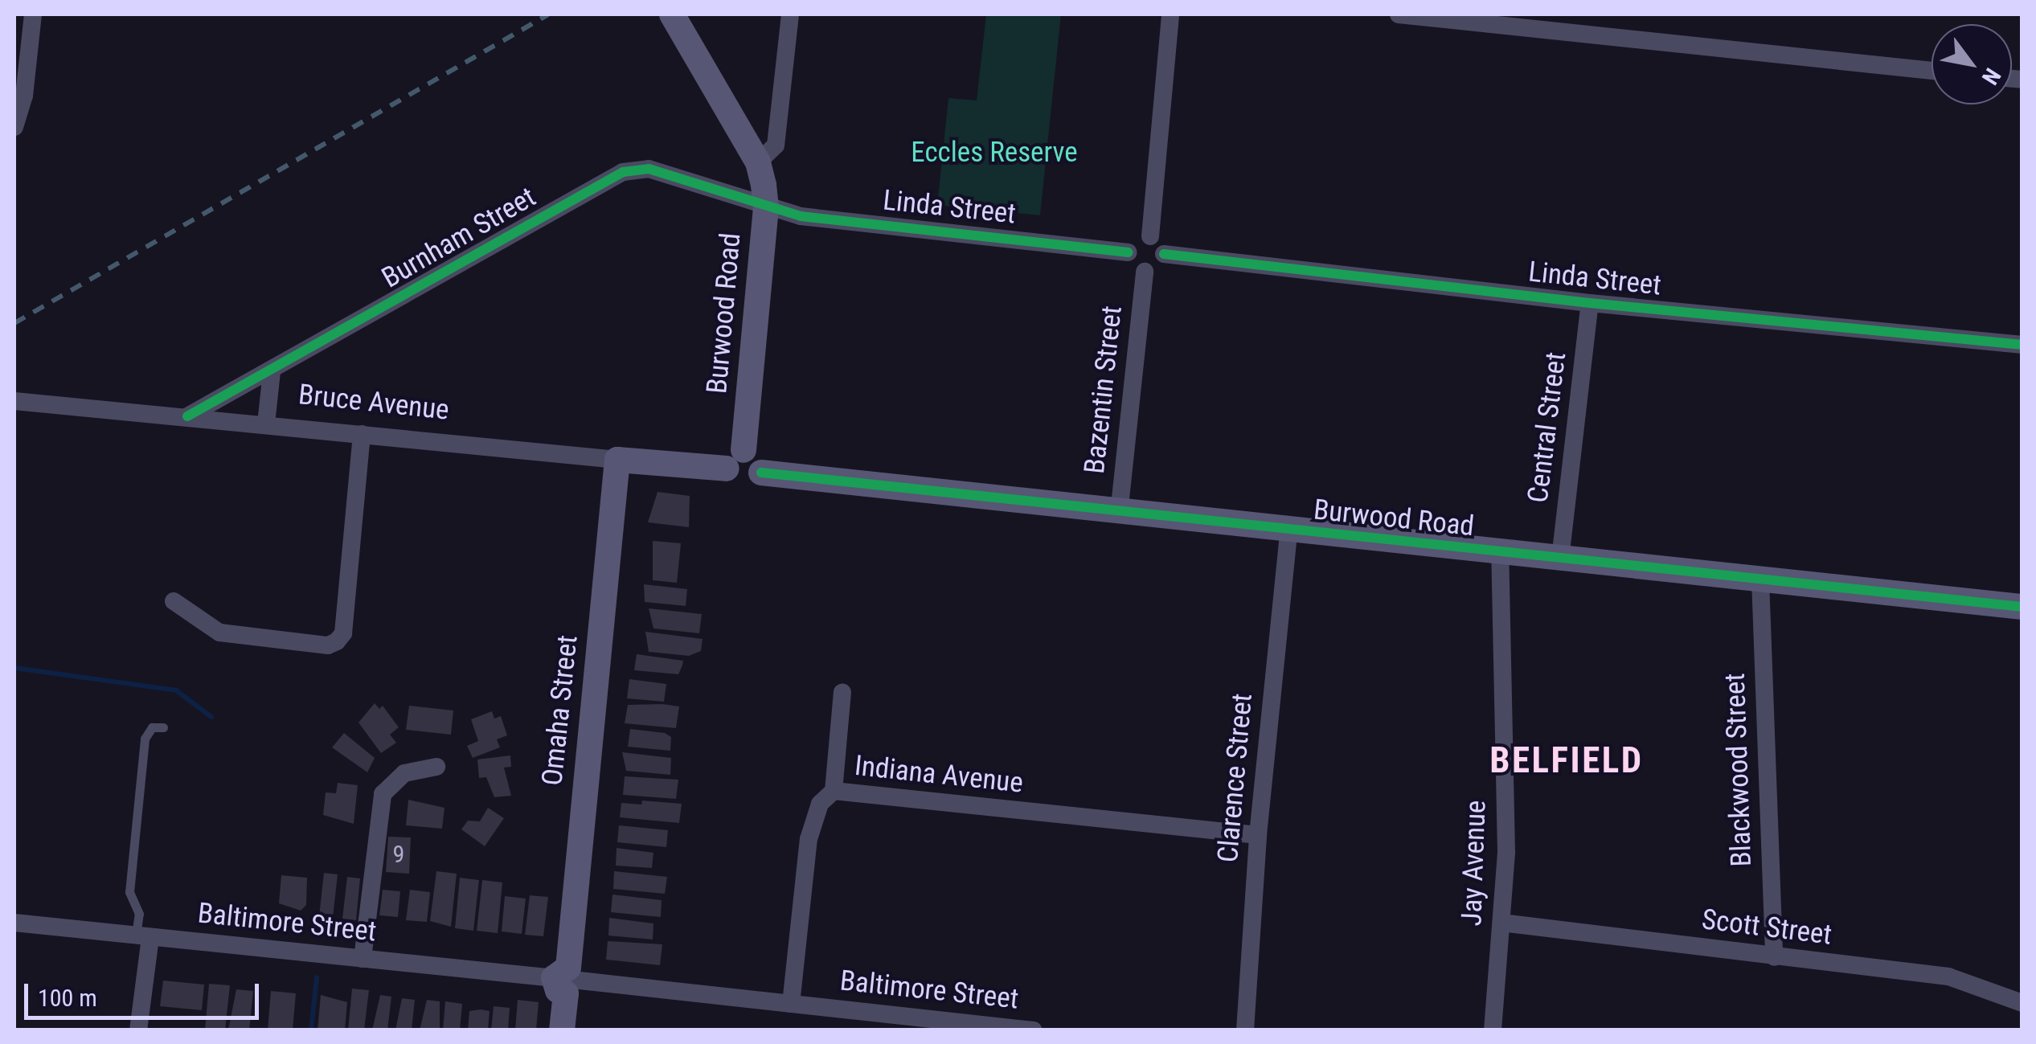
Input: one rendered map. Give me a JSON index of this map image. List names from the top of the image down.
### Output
{
  "streets": {
    "main road": ["Burwood Road", "Bruce Avenue", "Omaha Street"],
    "street": [
      "Linda Street",
      "Burnham Street",
      "Bazentin Street",
      "Central Street",
      "Blackwood Street",
      "Indiana Avenue",
      "Clarence Street",
      "Jay Avenue",
      "Baltimore Street",
      "Scott Street"
    ]
  },
  "crossings": [
    ["Linda Street", "Burnham Street"],
    ["Linda Street", "Burwood Road"],
    ["Linda Street", "Bazentin Street"],
    ["Linda Street", "Central Street"],
    ["Burnham Street", "Burwood Road"],
    ["Burnham Street", "Bruce Avenue"],
    ["Burwood Road", "Bazentin Street"],
    ["Burwood Road", "Bruce Avenue"],
    ["Burwood Road", "Central Street"],
    ["Burwood Road", "Blackwood Street"],
    ["Burwood Road", "Clarence Street"],
    ["Burwood Road", "Jay Avenue"],
    ["Bruce Avenue", "Omaha Street"],
    ["Omaha Street", "Baltimore Street"],
    ["Blackwood Street", "Scott Street"],
    ["Indiana Avenue", "Clarence Street"],
    ["Indiana Avenue", "Baltimore Street"],
    ["Jay Avenue", "Scott Street"]
  ],
  "districts": ["BELFIELD"],
  "parks": ["Eccles Reserve"],
  "house_numbers": ["9"],
  "scale_bar": "100 m",
  "north": "bottom right"
}
